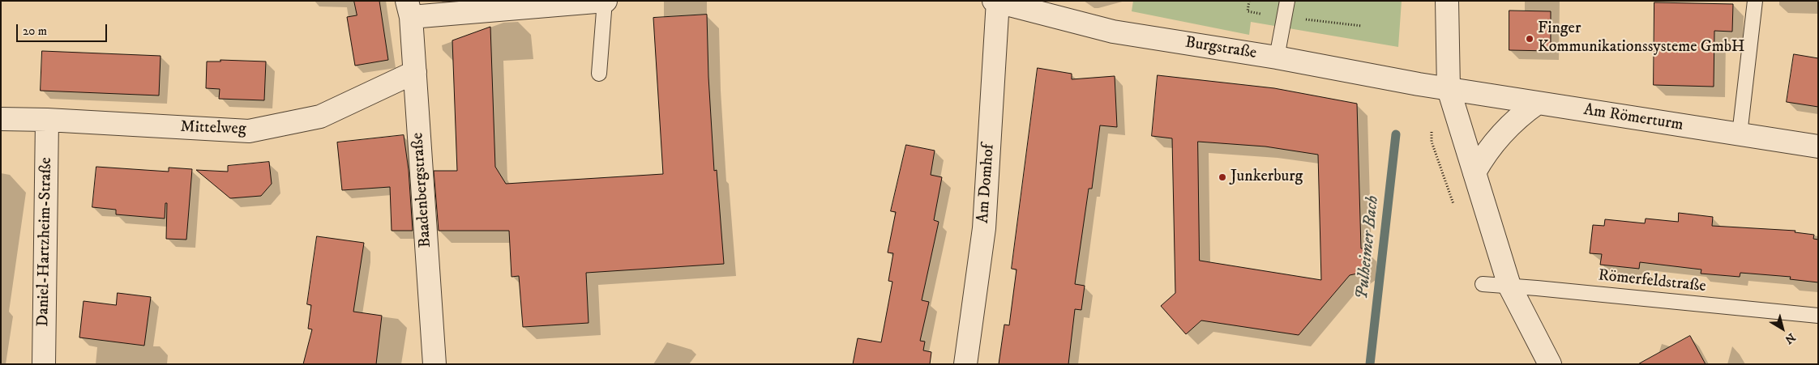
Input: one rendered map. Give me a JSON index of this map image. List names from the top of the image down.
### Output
{
  "streets": {
    "street": [
      "Burgstraße",
      "Am Römerturm",
      "Mittelweg",
      "Am Domhof",
      "Baadenbergstraße",
      "Daniel-Hartzheim-Straße"
    ],
    "lane": ["Römerfeldstraße"]
  },
  "crossings": [
    ["Burgstraße", "Am Römerturm"],
    ["Burgstraße", "Am Domhof"],
    ["Mittelweg", "Baadenbergstraße"],
    ["Mittelweg", "Daniel-Hartzheim-Straße"]
  ],
  "water": ["Pulheimer Bach"],
  "places": ["Finger Kommunikationssysteme GmbH", "Junkerburg"],
  "scale_bar": "20 m",
  "north": "bottom right"
}
